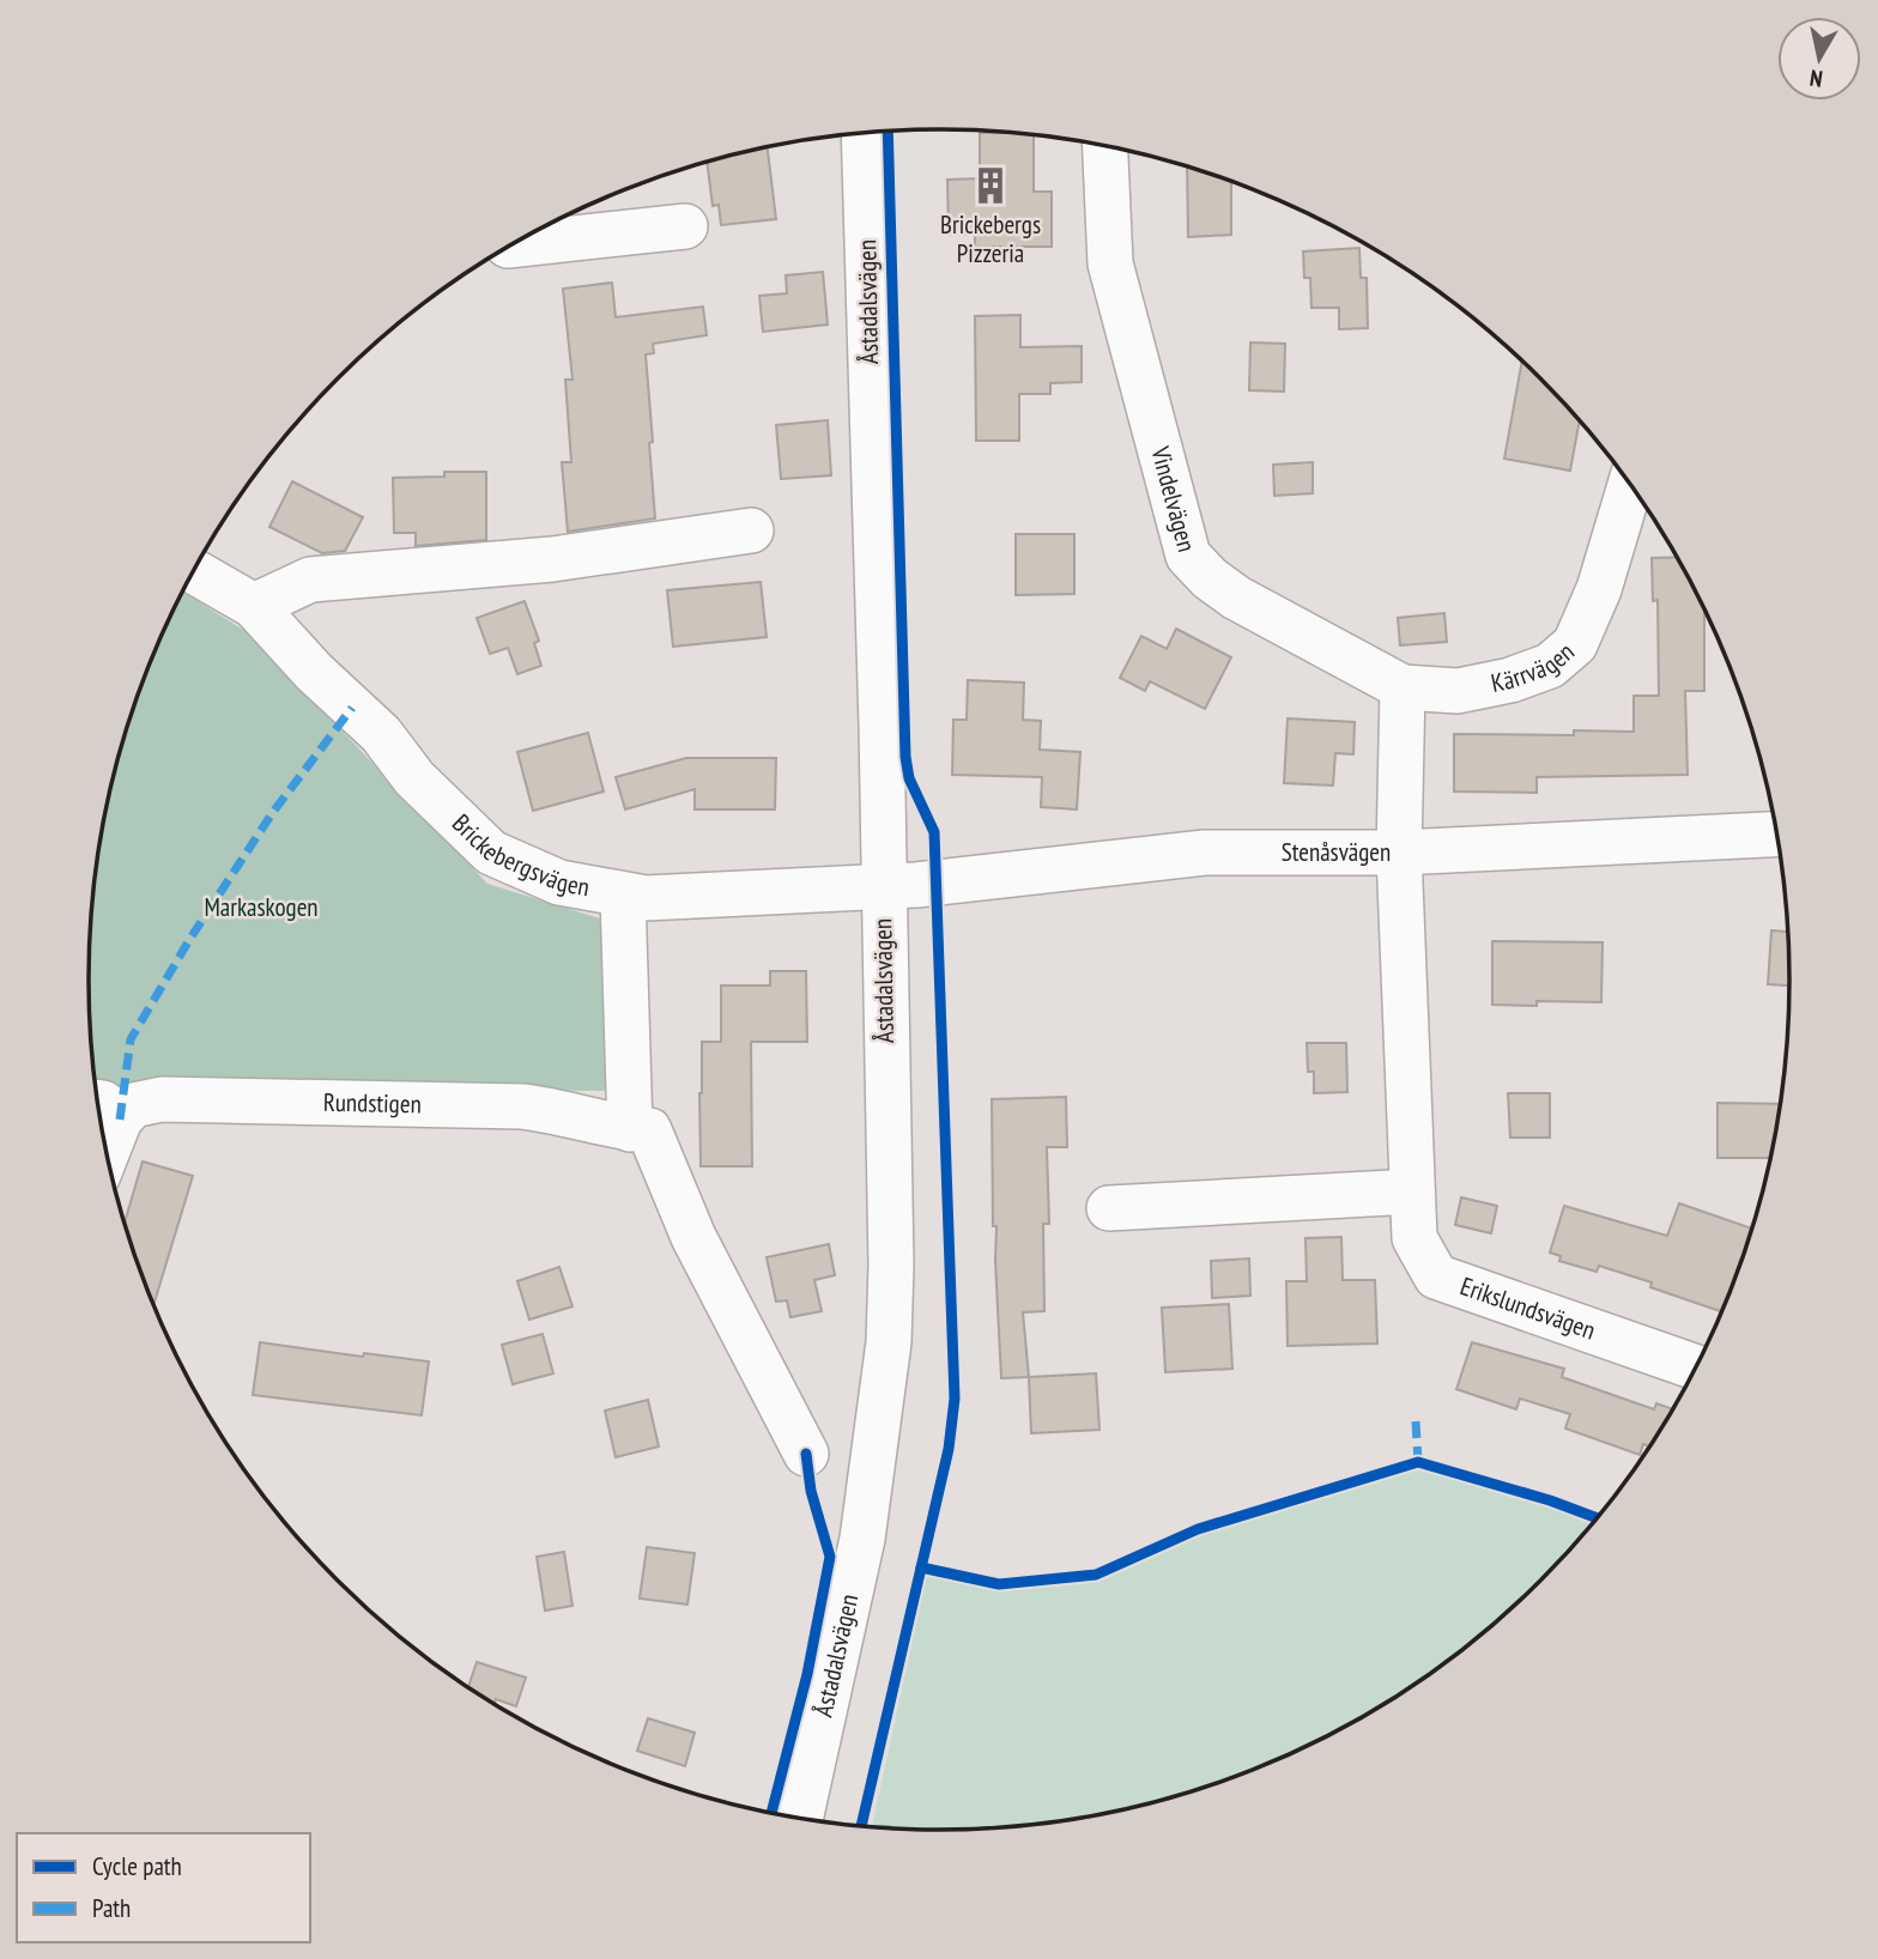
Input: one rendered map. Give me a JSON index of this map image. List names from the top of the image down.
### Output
{
  "streets": {
    "street": [
      "Åstadalsvägen",
      "Vindelvägen",
      "Kärrvägen",
      "Brickebergsvägen",
      "Stenåsvägen",
      "Rundstigen",
      "Erikslundsvägen"
    ]
  },
  "crossings": [
    ["Åstadalsvägen", "Brickebergsvägen"],
    ["Åstadalsvägen", "Stenåsvägen"],
    ["Vindelvägen", "Kärrvägen"],
    ["Brickebergsvägen", "Stenåsvägen"],
    ["Stenåsvägen", "Erikslundsvägen"]
  ],
  "parks": ["Markaskogen"],
  "places": {
    "building": ["Brickebergs Pizzeria"]
  },
  "legend": ["Cycle path", "Path"],
  "north": "bottom"
}
